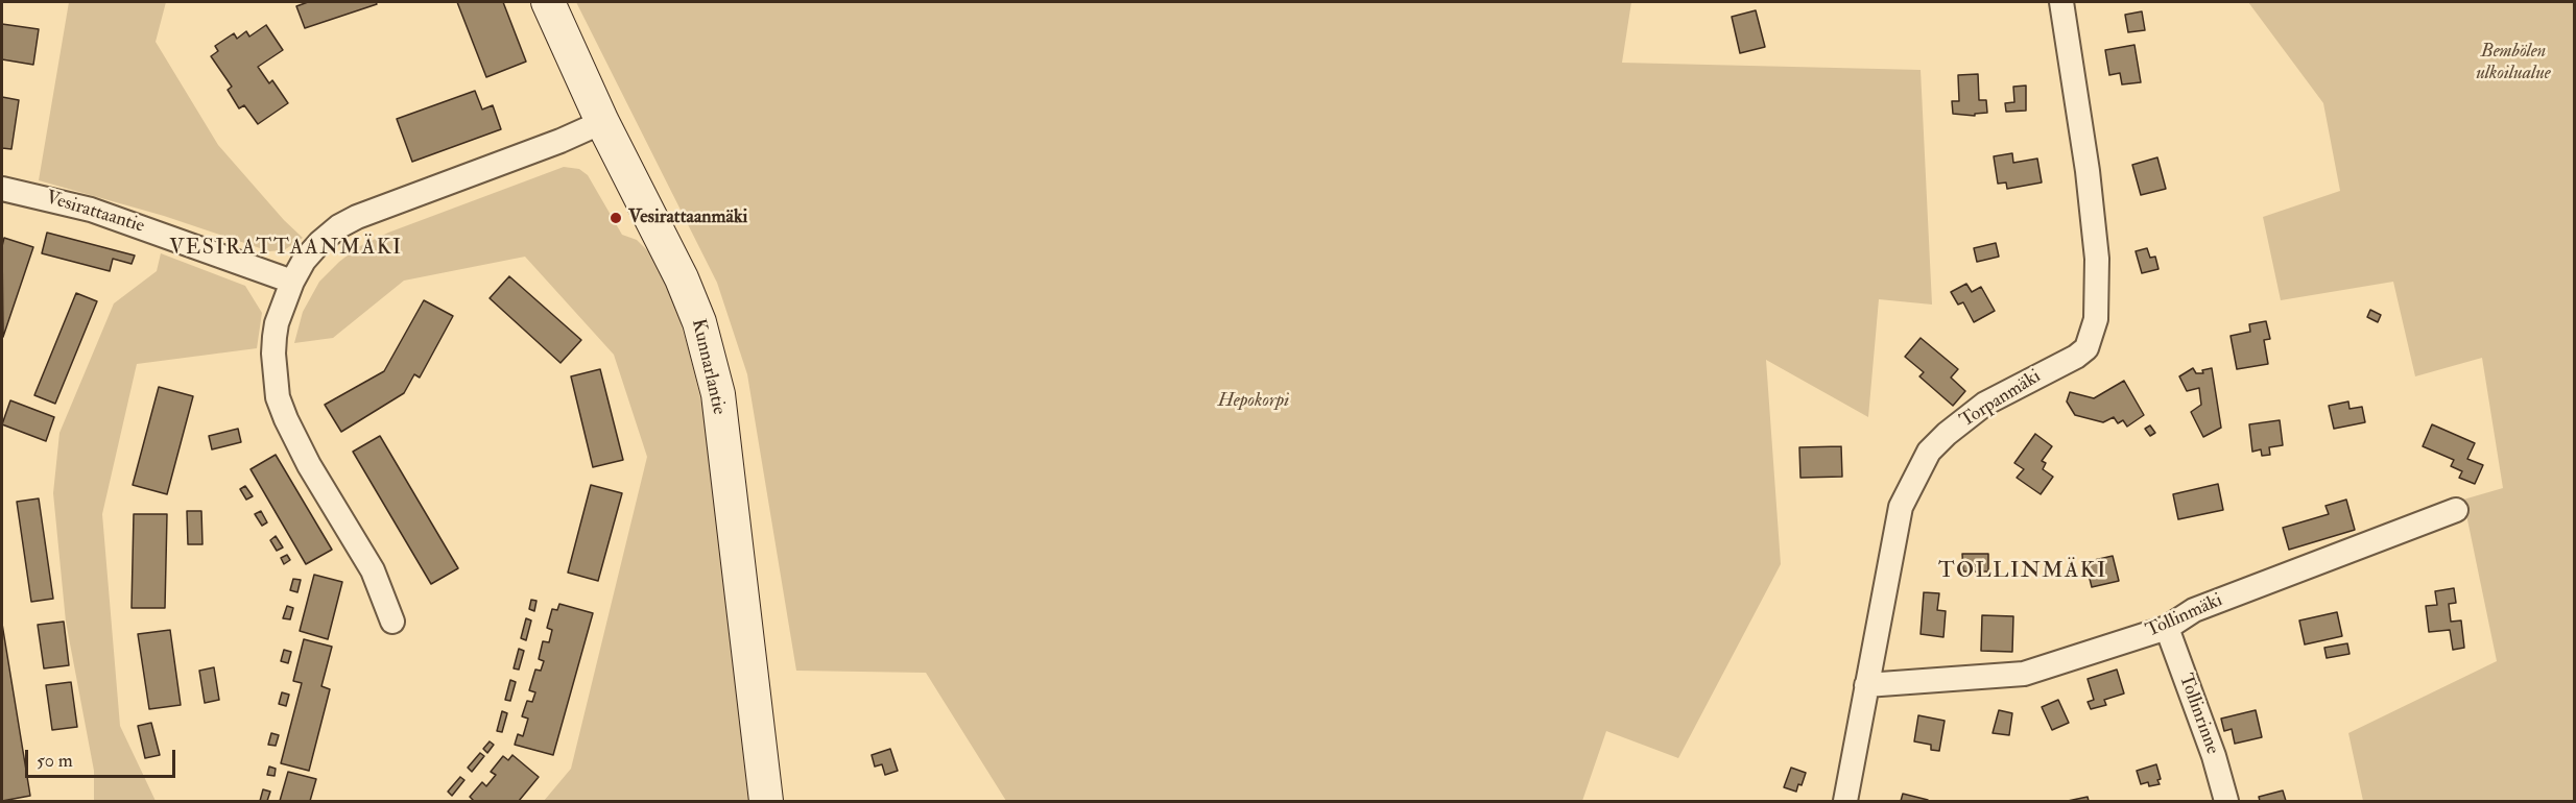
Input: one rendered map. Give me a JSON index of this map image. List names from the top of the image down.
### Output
{
  "streets": {
    "main road": ["Kunnarlantie"],
    "street": [
      "Vesirattaantie",
      "Torpanmäki",
      "Tollinmäki",
      "Tollinrinne"
    ]
  },
  "crossings": [
    ["Torpanmäki", "Tollinmäki"],
    ["Tollinmäki", "Tollinrinne"]
  ],
  "districts": ["VESIRATTAANMÄKI", "TOLLINMÄKI"],
  "parks": ["Bembölen ulkoilualue", "Hepokorpi"],
  "places": ["Vesirattaanmäki"],
  "scale_bar": "50 m"
}
